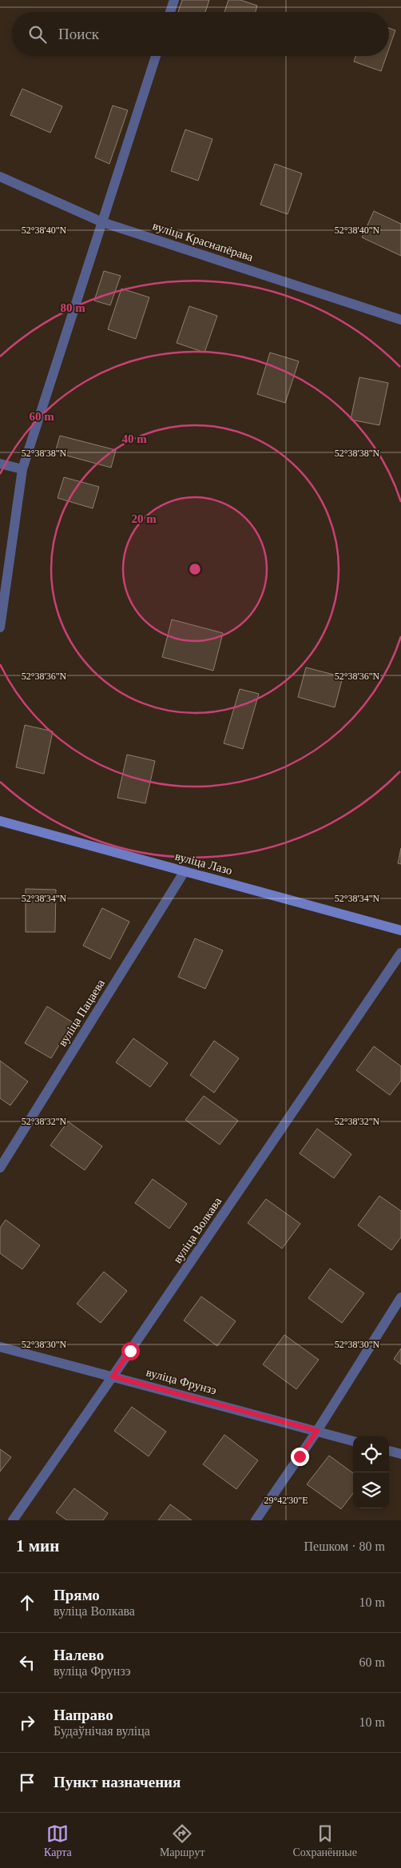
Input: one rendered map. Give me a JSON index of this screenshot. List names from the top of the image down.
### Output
{
  "streets": {
    "main road": ["вуліца Лазо"],
    "street": [
      "вуліца Краснапёрава",
      "вуліца Пацаева",
      "вуліца Волкава",
      "вуліца Фрунзэ"
    ]
  },
  "crossings": [
    ["вуліца Лазо", "вуліца Пацаева"],
    ["вуліца Волкава", "вуліца Фрунзэ"]
  ],
  "page": {
    "search": "Поиск",
    "heading": ["1 мин", "Пешком · 80 m"],
    "list": [
      ["Прямо", "вуліца Волкава", "10 m"],
      ["Налево", "вуліца Фрунзэ", "60 m"],
      ["Направо", "Будаўнічая вуліца", "10 m"],
      "Пункт назначения"
    ],
    "nav": ["Карта", "Маршрут", "Сохранённые"]
  },
  "coordinates": [
    "52°38'40\"N",
    "52°38'38\"N",
    "52°38'36\"N",
    "52°38'34\"N",
    "52°38'32\"N",
    "52°38'30\"N",
    "29°42'30\"E"
  ],
  "rings": [
    "80 m",
    "60 m",
    "40 m",
    "20 m"
  ]
}
